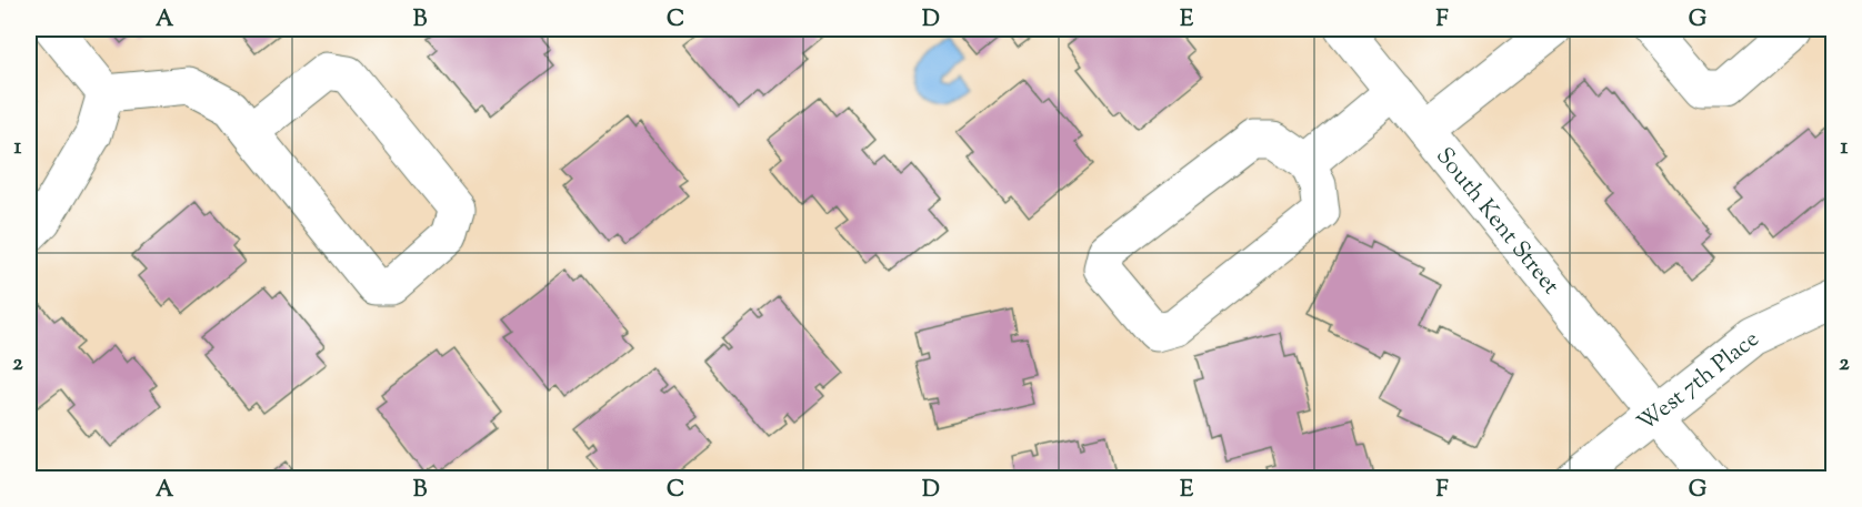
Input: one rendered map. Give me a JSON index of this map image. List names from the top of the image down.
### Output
{
  "streets": {
    "street": ["South Kent Street", "West 7th Place"]
  },
  "crossings": [
    ["South Kent Street", "West 7th Place"]
  ],
  "grid": {
    "columns": [
      "A",
      "B",
      "C",
      "D",
      "E",
      "F",
      "G"
    ],
    "rows": ["1", "2"]
  }
}
